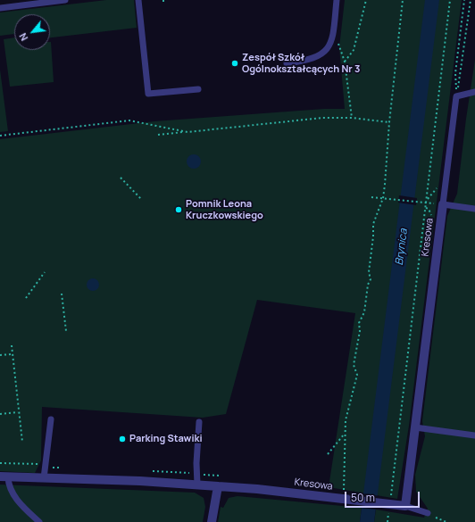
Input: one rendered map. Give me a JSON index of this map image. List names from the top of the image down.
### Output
{
  "streets": {
    "street": ["Kresowa"]
  },
  "water": ["Brynica"],
  "places": ["Zespół Szkół Ogólnokształcących Nr 3", "Pomnik Leona Kruczkowskiego", "Parking Stawiki"],
  "scale_bar": "50 m",
  "north": "bottom left"
}
